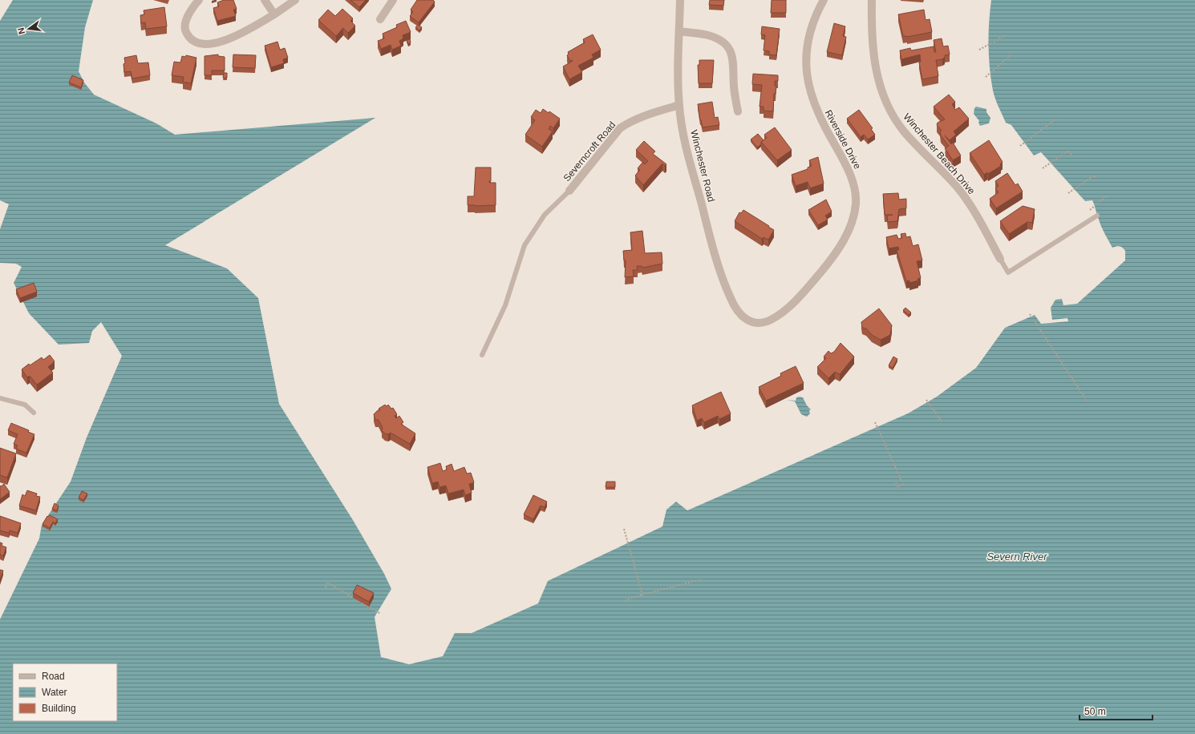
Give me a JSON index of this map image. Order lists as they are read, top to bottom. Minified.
{"streets":{"street":["Riverside Drive","Severncroft Road","Winchester Beach Drive","Winchester Road"]},"crossings":[["Riverside Drive","Winchester Road"],["Severncroft Road","Winchester Road"]],"water":["Severn River"],"legend":["Road","Water","Building"],"scale_bar":"50 m","north":"left"}
